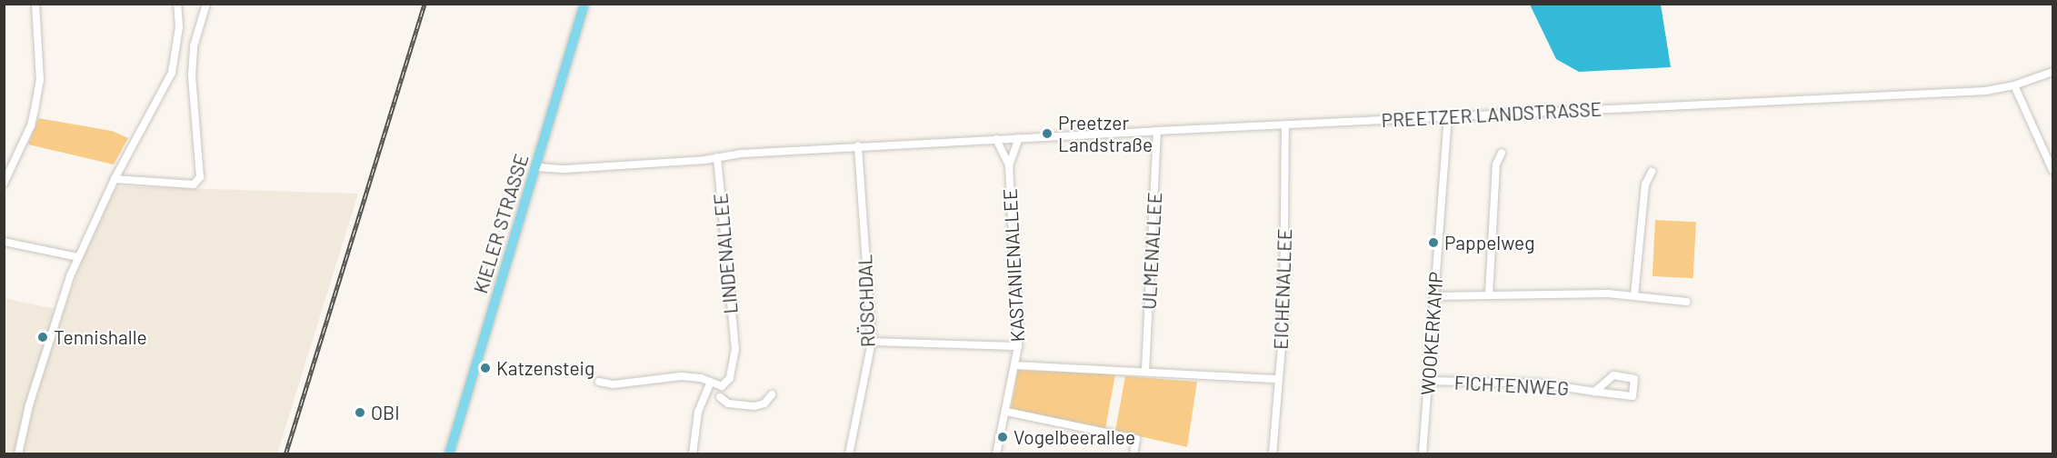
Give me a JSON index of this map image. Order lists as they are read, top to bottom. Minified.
{"streets":{"main road":["KIELER STRASSE"],"street":["PREETZER LANDSTRASSE","ULMENALLEE","LINDENALLEE","KASTANIENALLEE","EICHENALLEE","RÜSCHDAL","WOOKERKAMP","FICHTENWEG"]},"crossings":[["PREETZER LANDSTRASSE","KIELER STRASSE"],["PREETZER LANDSTRASSE","ULMENALLEE"],["PREETZER LANDSTRASSE","LINDENALLEE"],["PREETZER LANDSTRASSE","KASTANIENALLEE"],["PREETZER LANDSTRASSE","EICHENALLEE"],["PREETZER LANDSTRASSE","RÜSCHDAL"],["PREETZER LANDSTRASSE","WOOKERKAMP"],["WOOKERKAMP","FICHTENWEG"]],"places":["Preetzer Landstraße","Pappelweg","Tennishalle","Katzensteig","OBI","Vogelbeerallee"]}
